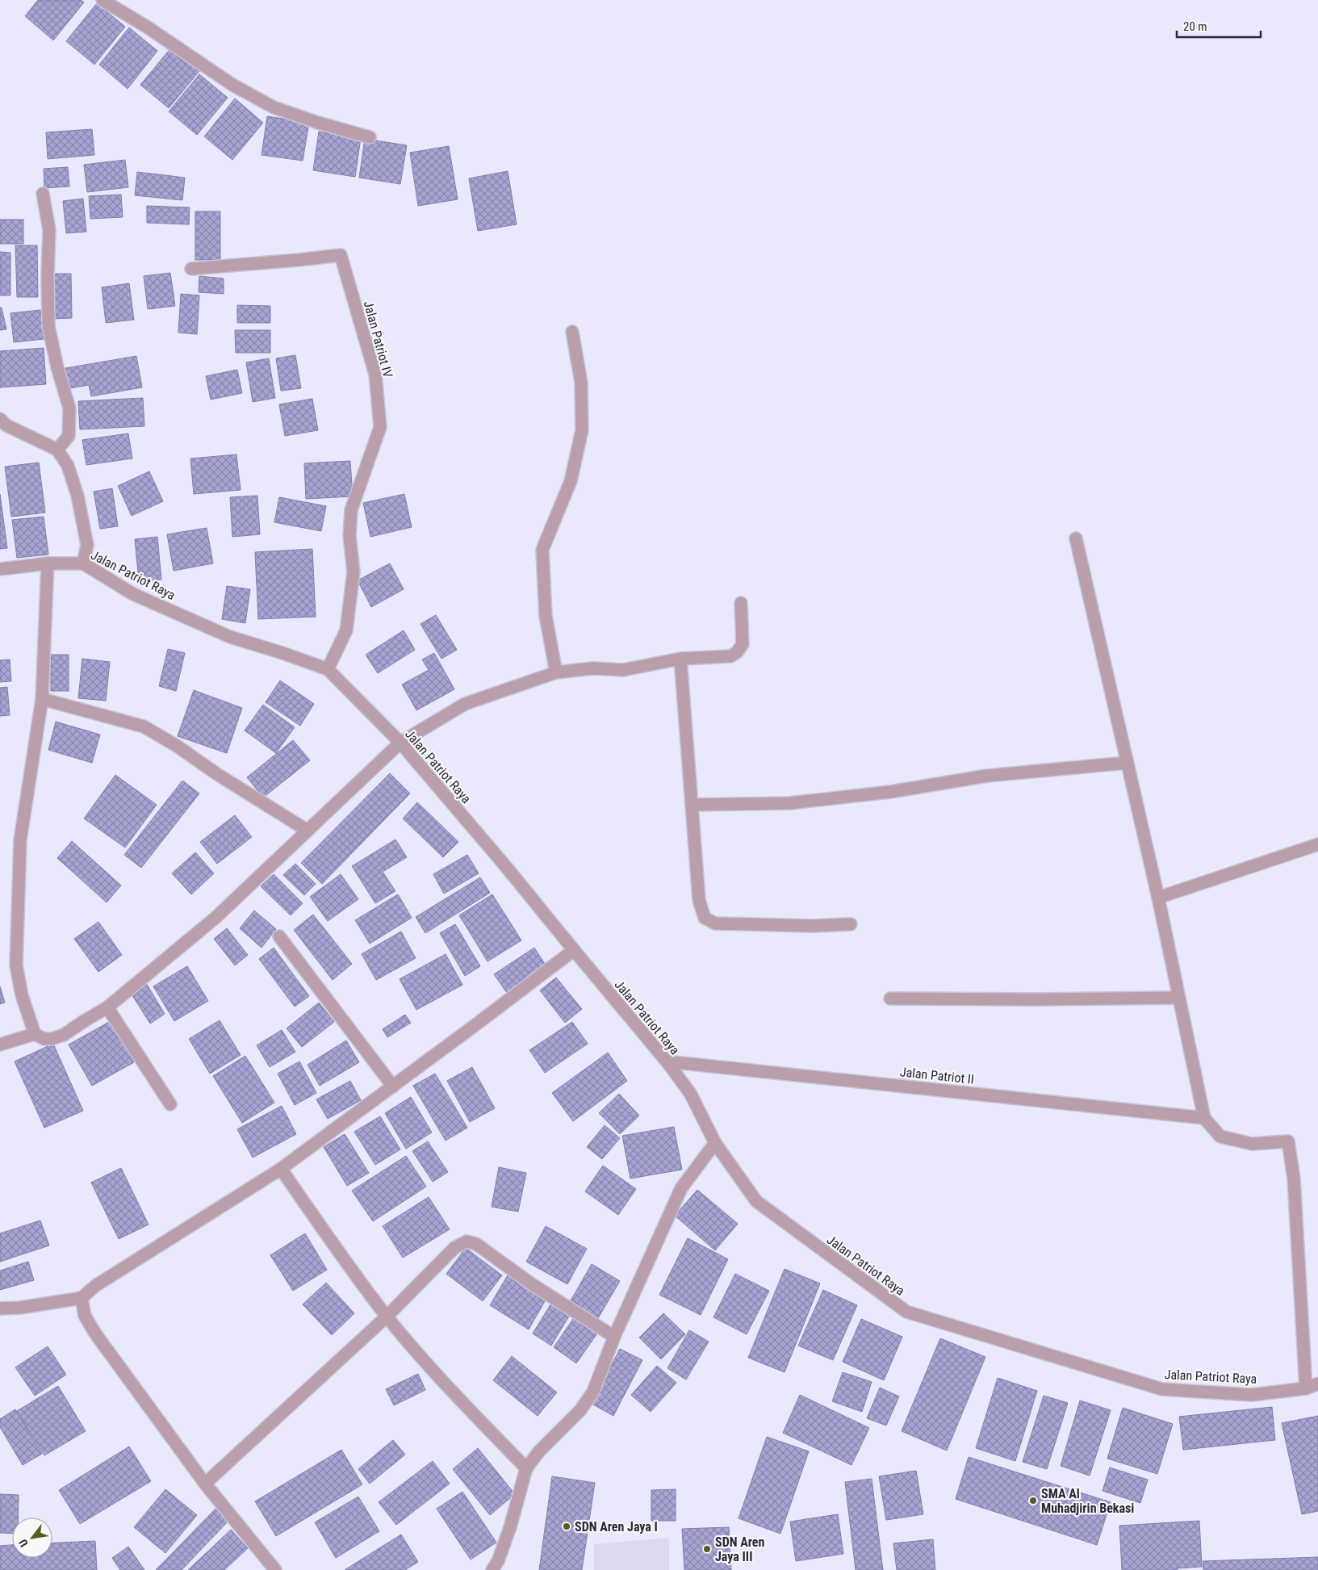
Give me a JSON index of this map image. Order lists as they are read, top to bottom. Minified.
{"streets":{"street":["Jalan Patriot IV","Jalan Patriot Raya","Jalan Patriot II"]},"crossings":[["Jalan Patriot IV","Jalan Patriot Raya"],["Jalan Patriot Raya","Jalan Patriot II"]],"places":["SMA Al Muhadjirin Bekasi","SDN Aren Jaya I","SDN Aren Jaya III"],"scale_bar":"20 m","north":"bottom left"}
